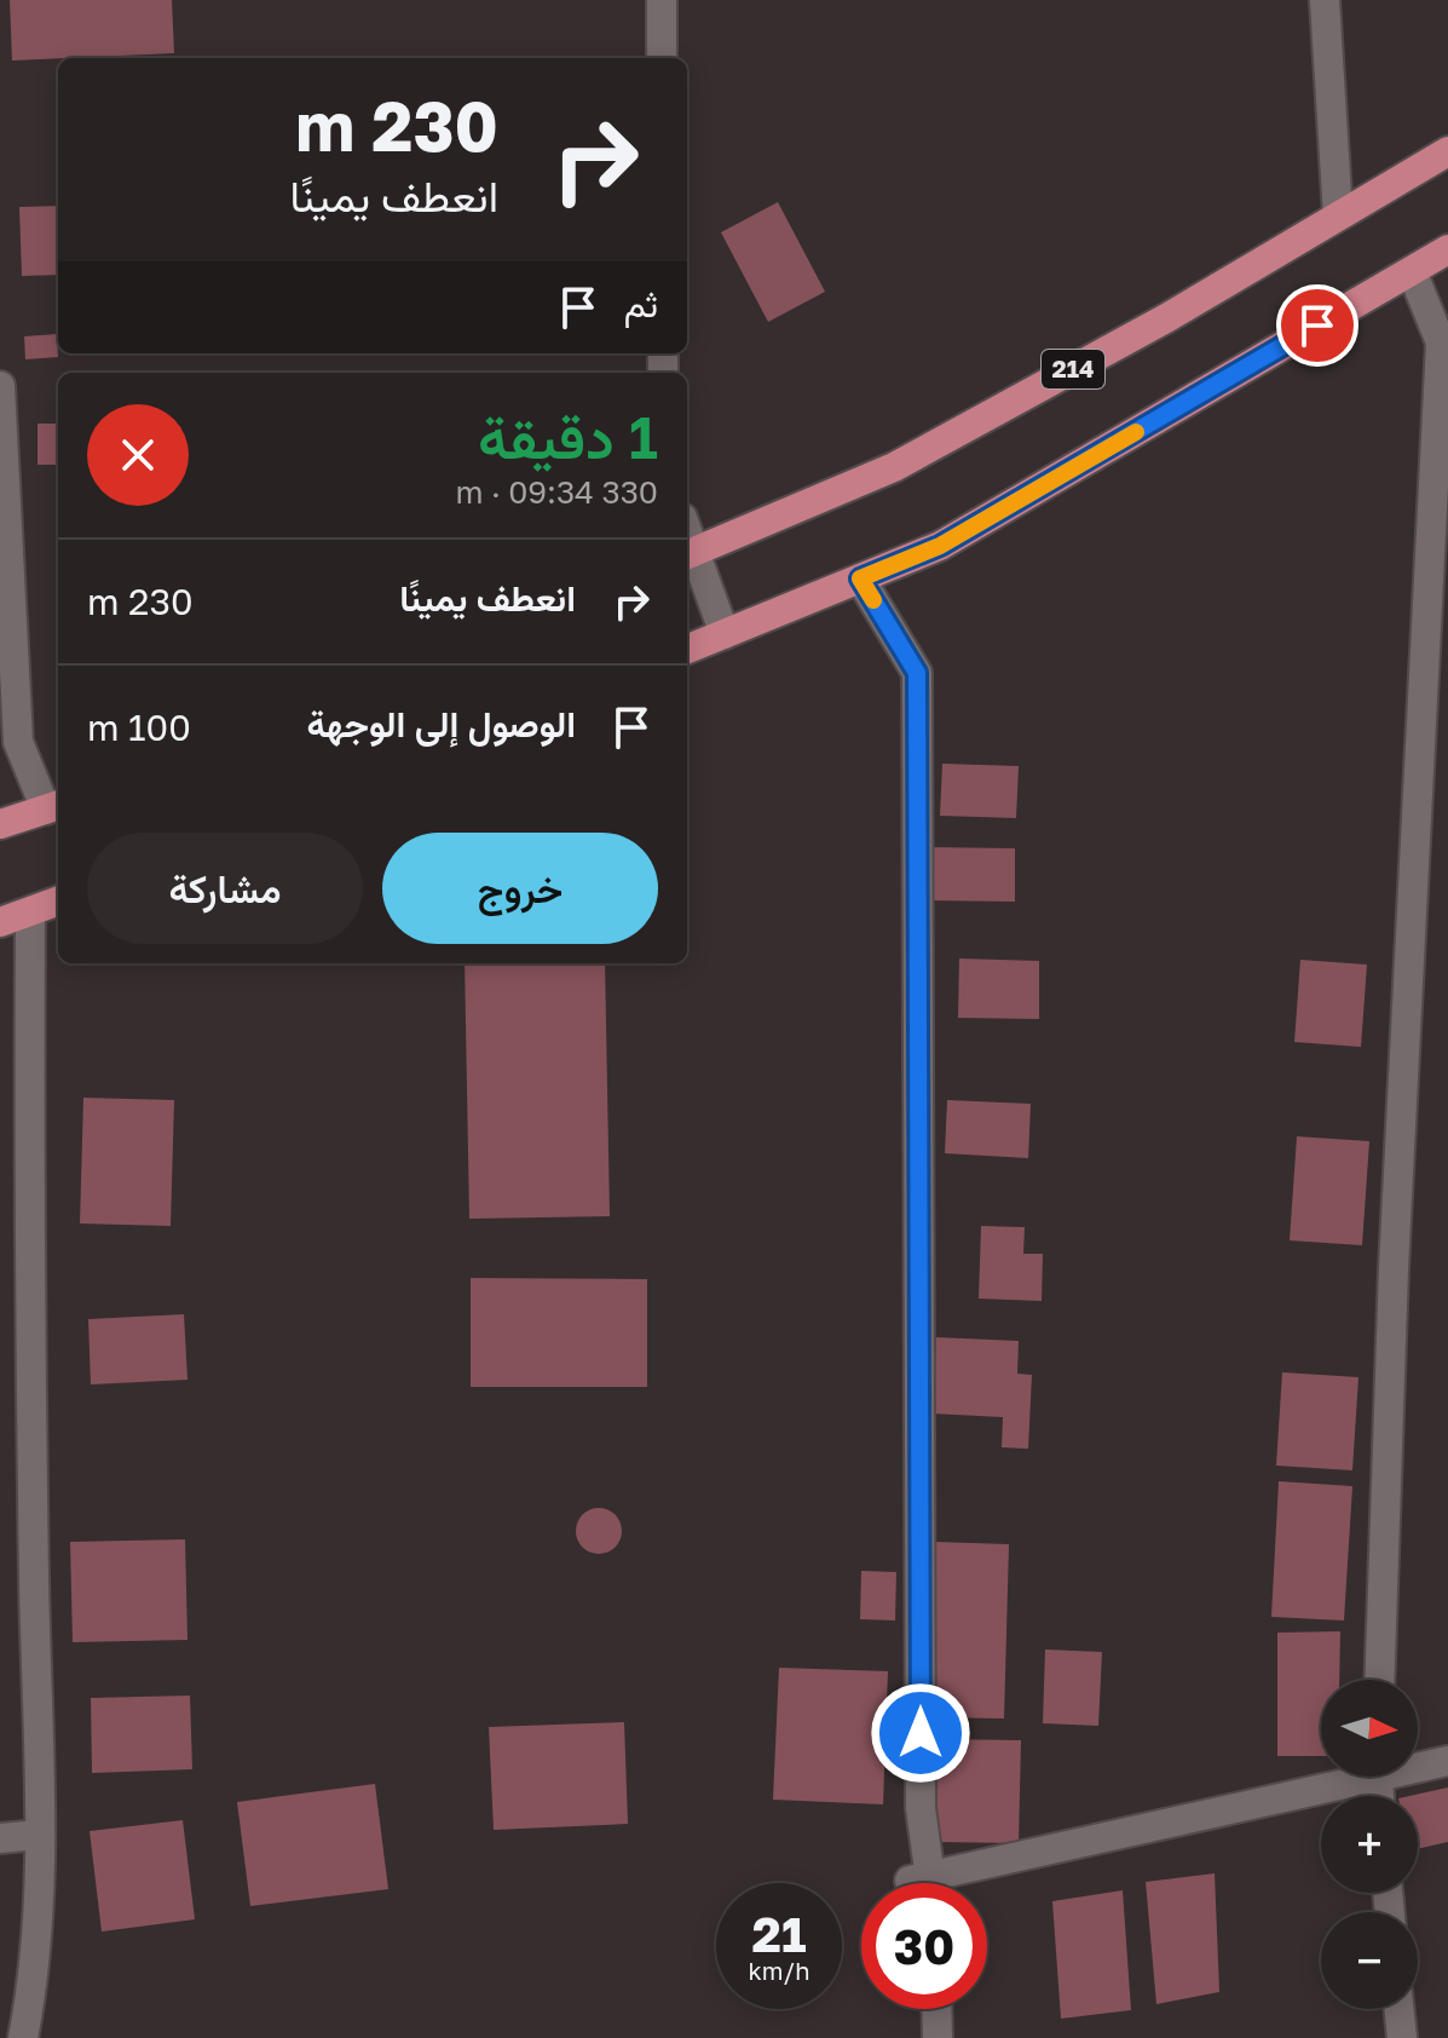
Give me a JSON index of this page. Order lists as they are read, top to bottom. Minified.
{"streets":{"highway":["214"]},"north":"right","page":{"turn":["230 m","انعطف يمينًا"],"then":"ثم","heading":["1 دقيقة","330 m · 09:34"],"list":[{"name":"انعطف يمينًا","value":"230 m"},{"name":"الوصول إلى الوجهة","value":"100 m"}],"buttons":["خروج","مشاركة"],"map_buttons":["+","−"],"speed":"21 km/h","limit":"30"}}
